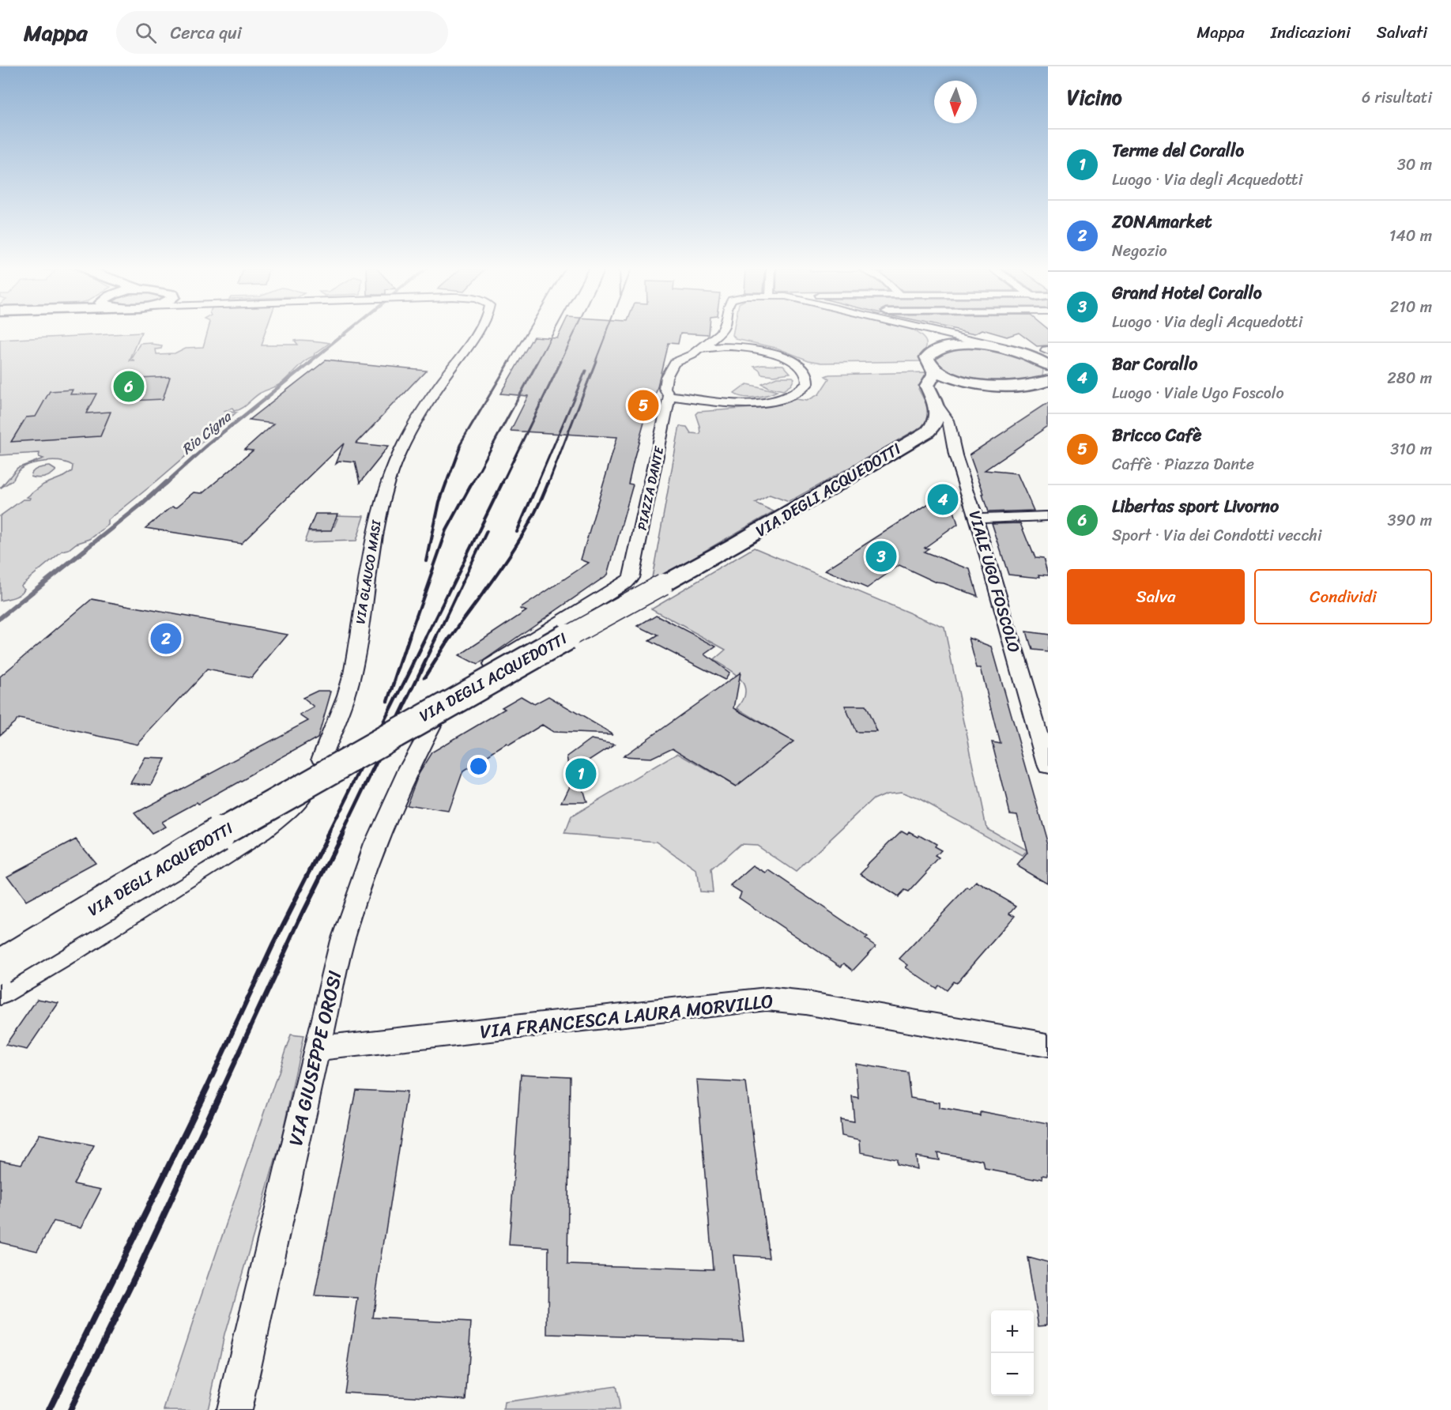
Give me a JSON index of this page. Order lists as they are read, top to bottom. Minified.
{"streets":{"main road":["VIA DEGLI ACQUEDOTTI"],"street":["PIAZZA DANTE","VIA GLAUCO MASI","VIALE UGO FOSCOLO","VIA FRANCESCA LAURA MORVILLO","VIA GIUSEPPE OROSI"]},"crossings":[["VIA DEGLI ACQUEDOTTI","VIALE UGO FOSCOLO"],["VIA FRANCESCA LAURA MORVILLO","VIA GIUSEPPE OROSI"]],"water":["Rio Cigna"],"north":"bottom","page":{"header":"Mappa","search":"Cerca qui","nav":["Mappa","Indicazioni","Salvati"],"heading":["Vicino","6 risultati"],"list":[{"mark":"1","name":"Terme del Corallo","note":"Luogo · Via degli Acquedotti","value":"30 m"},{"mark":"2","name":"ZONAmarket","note":"Negozio","value":"140 m"},{"mark":"3","name":"Grand Hotel Corallo","note":"Luogo · Via degli Acquedotti","value":"210 m"},{"mark":"4","name":"Bar Corallo","note":"Luogo · Viale Ugo Foscolo","value":"280 m"},{"mark":"5","name":"Bricco Cafè","note":"Caffè · Piazza Dante","value":"310 m"},{"mark":"6","name":"Libertas sport Livorno","note":"Sport · Via dei Condotti vecchi","value":"390 m"}],"pins":["6","5","4","3","2","1"],"buttons":["Salva","Condividi"],"map_buttons":["+","−"]}}
